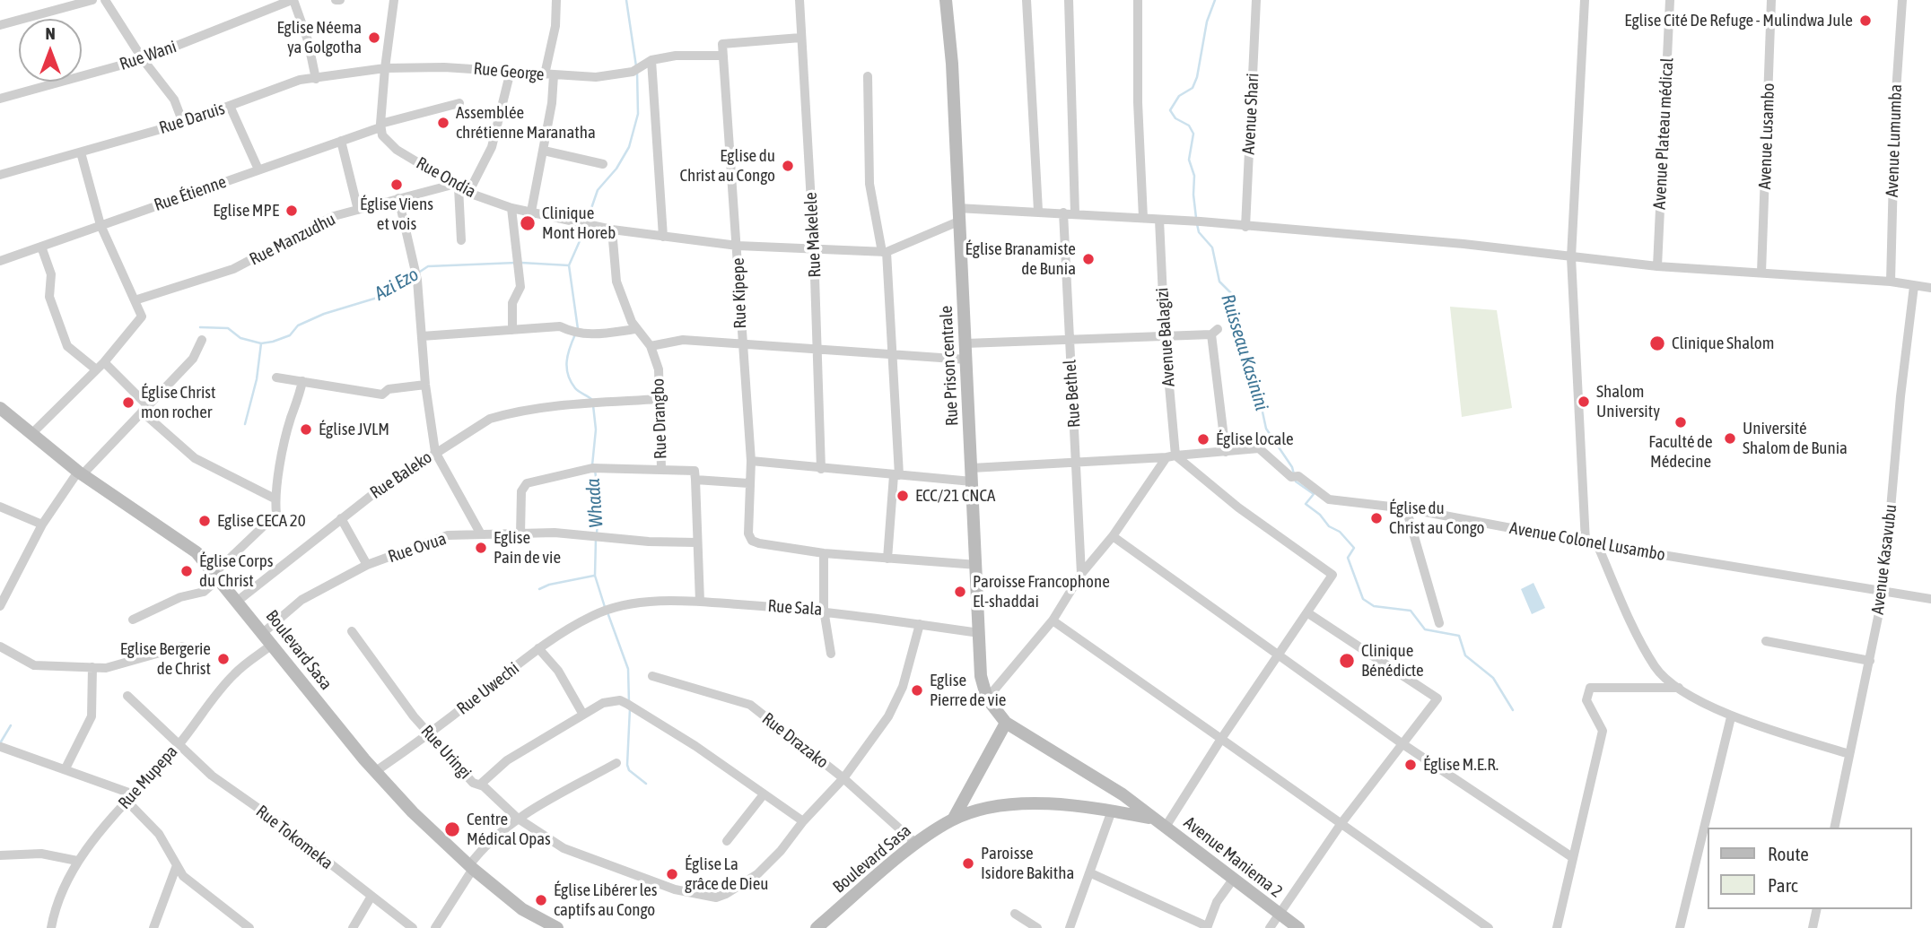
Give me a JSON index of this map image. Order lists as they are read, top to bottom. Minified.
{"streets":{"street":["Rue Wani","Rue George","Avenue Shari","Rue Daruis","Avenue Plateau médical","Avenue Lusambo","Avenue Lumumba","Rue Ondia","Rue Étienne","Rue Makelele","Rue Manzudhu","Rue Kipepe","Avenue Balagizi","Rue Prison centrale","Rue Bethel","Rue Drangbo","Rue Baleko","Avenue Colonel Lusambo","Rue Ovua","Avenue Kasavubu","Rue Sala","Boulevard Sasa","Rue Uwechi","Rue Drazako","Rue Uringi","Rue Mupepa","Rue Tokomeka","Avenue Maniema 2"]},"crossings":[["Rue George","Rue Daruis"],["Rue Ondia","Rue Étienne"],["Rue Ondia","Rue Makelele"],["Rue Ondia","Rue Manzudhu"],["Rue Ondia","Rue Kipepe"],["Rue Ondia","Rue Drangbo"],["Rue Makelele","Rue Kipepe"],["Avenue Balagizi","Avenue Colonel Lusambo"],["Rue Prison centrale","Avenue Colonel Lusambo"],["Rue Prison centrale","Rue Sala"],["Rue Prison centrale","Boulevard Sasa"],["Rue Prison centrale","Avenue Maniema 2"],["Rue Bethel","Avenue Colonel Lusambo"],["Rue Drangbo","Rue Baleko"],["Rue Baleko","Boulevard Sasa"],["Avenue Colonel Lusambo","Avenue Kasavubu"],["Rue Ovua","Boulevard Sasa"],["Rue Sala","Rue Uwechi"],["Rue Sala","Rue Uringi"],["Boulevard Sasa","Rue Uwechi"],["Boulevard Sasa","Rue Drazako"],["Boulevard Sasa","Rue Mupepa"],["Boulevard Sasa","Avenue Maniema 2"],["Rue Uwechi","Rue Uringi"],["Rue Drazako","Rue Uringi"],["Rue Mupepa","Rue Tokomeka"]],"water":["Azi Ezo","Ruisseau Kasinini","Whada"],"places":["Eglise Cité De Refuge - Mulindwa Jule","Eglise Néema ya Golgotha","Assemblée chrétienne Maranatha","Eglise du Christ au Congo","Église Viens et vois","Eglise MPE","Clinique Mont Horeb","Église Branamiste de Bunia","Clinique Shalom","Shalom University","Église Christ mon rocher","Faculté de Médecine","Église JVLM","Université Shalom de Bunia","Église locale","ECC/21 CNCA","Église du Christ au Congo","Eglise CECA 20","Eglise Pain de vie","Église Corps du Christ","Paroisse Francophone El-shaddai","Eglise Bergerie de Christ","Clinique Bénédicte","Eglise Pierre de vie","Église M.E.R.","Centre Médical Opas","Paroisse Isidore Bakitha","Église La grâce de Dieu","Église Libérer les captifs au Congo"],"legend":["Route","Parc"],"north":"top"}
